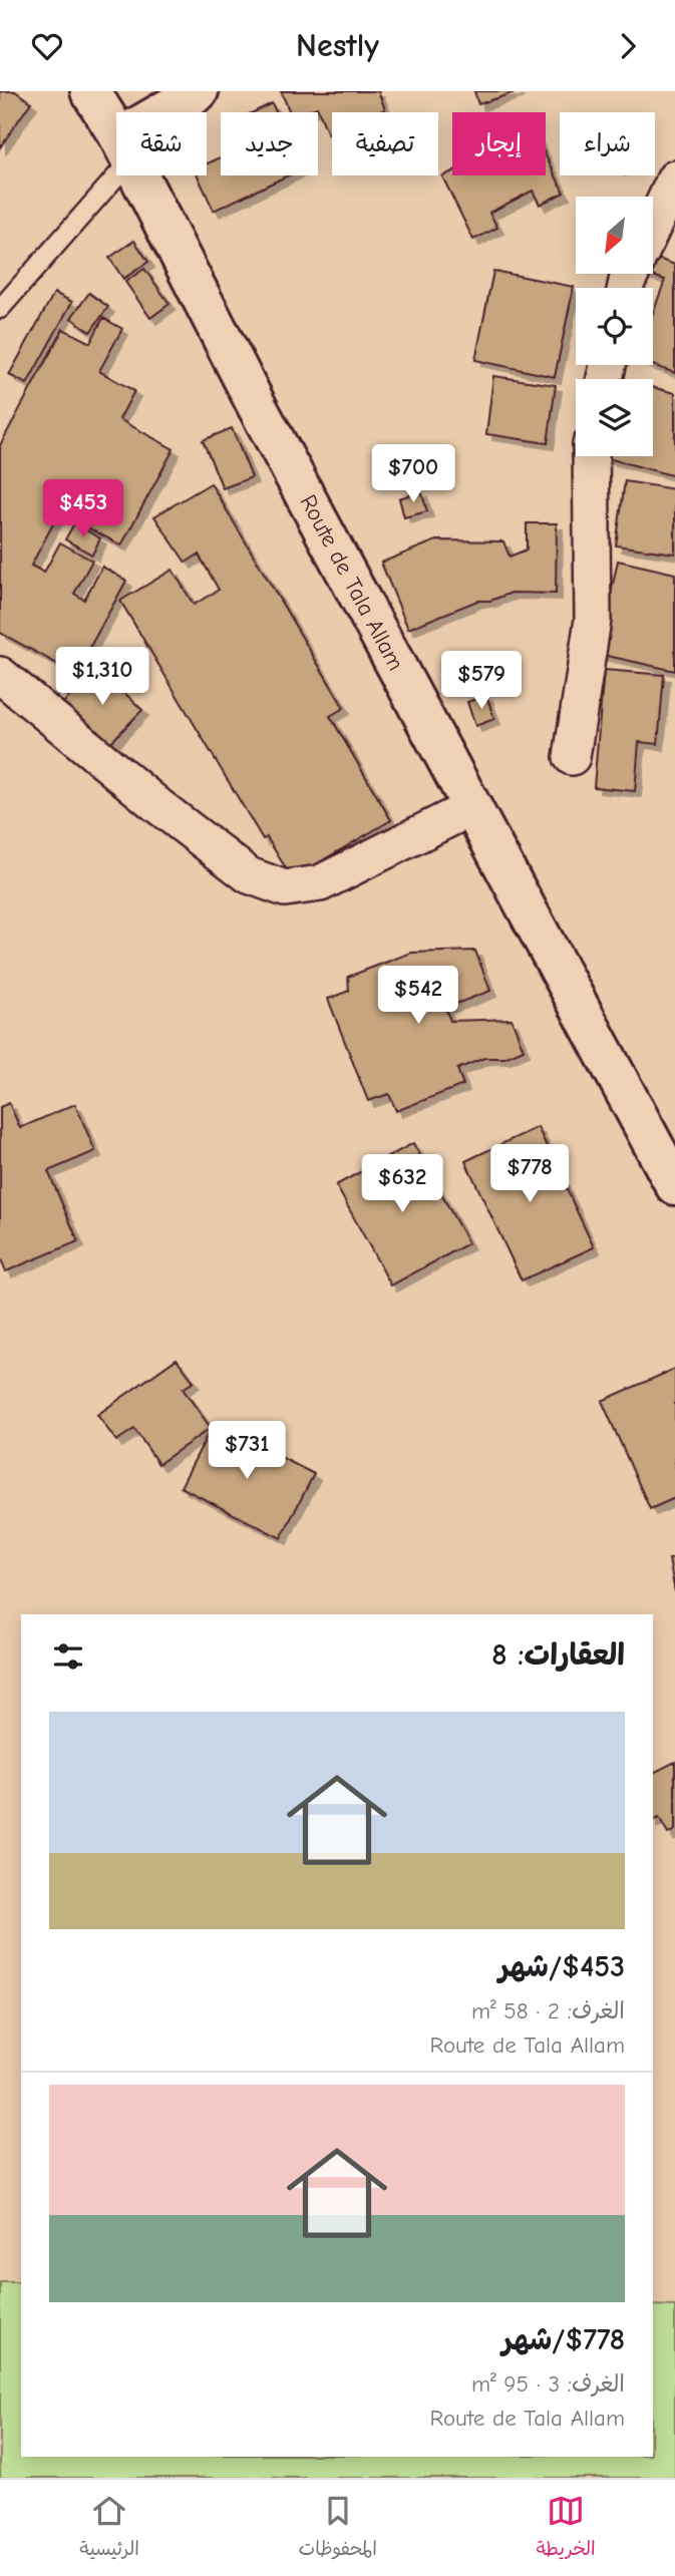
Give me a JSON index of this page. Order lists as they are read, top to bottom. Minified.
{"streets":{"main road":["Route de Tala Allam"]},"north":"bottom left","page":{"header":"Nestly","chip":["شراء","إيجار","تصفية","جديد","شقة"],"price":["$700","$453","$1,310","$579","$542","$778","$632","$731"],"heading":"العقارات: 8","list":[{"name":"$453/شهر","note":"الغرف: 2 · 58 m² · Route de Tala Allam"},{"name":"$778/شهر","note":"الغرف: 3 · 95 m² · Route de Tala Allam"}],"tabs":["الخريطة","المحفوظات","الرئيسية"]}}
